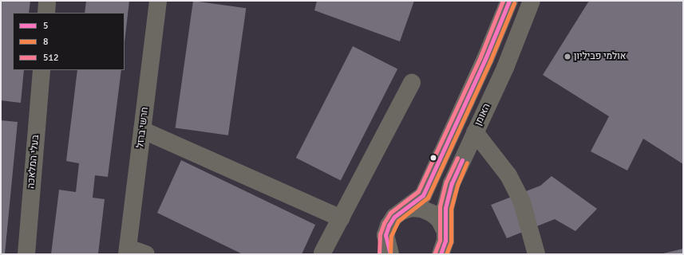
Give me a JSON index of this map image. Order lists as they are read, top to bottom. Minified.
{"streets":{"street":["האומן","חרשי ברזל","בעלי המלאכה"]},"places":["אולמי פביליון"],"lines":["transit line 5","transit line 512","transit line 8"],"legend":["5","8","512"]}
